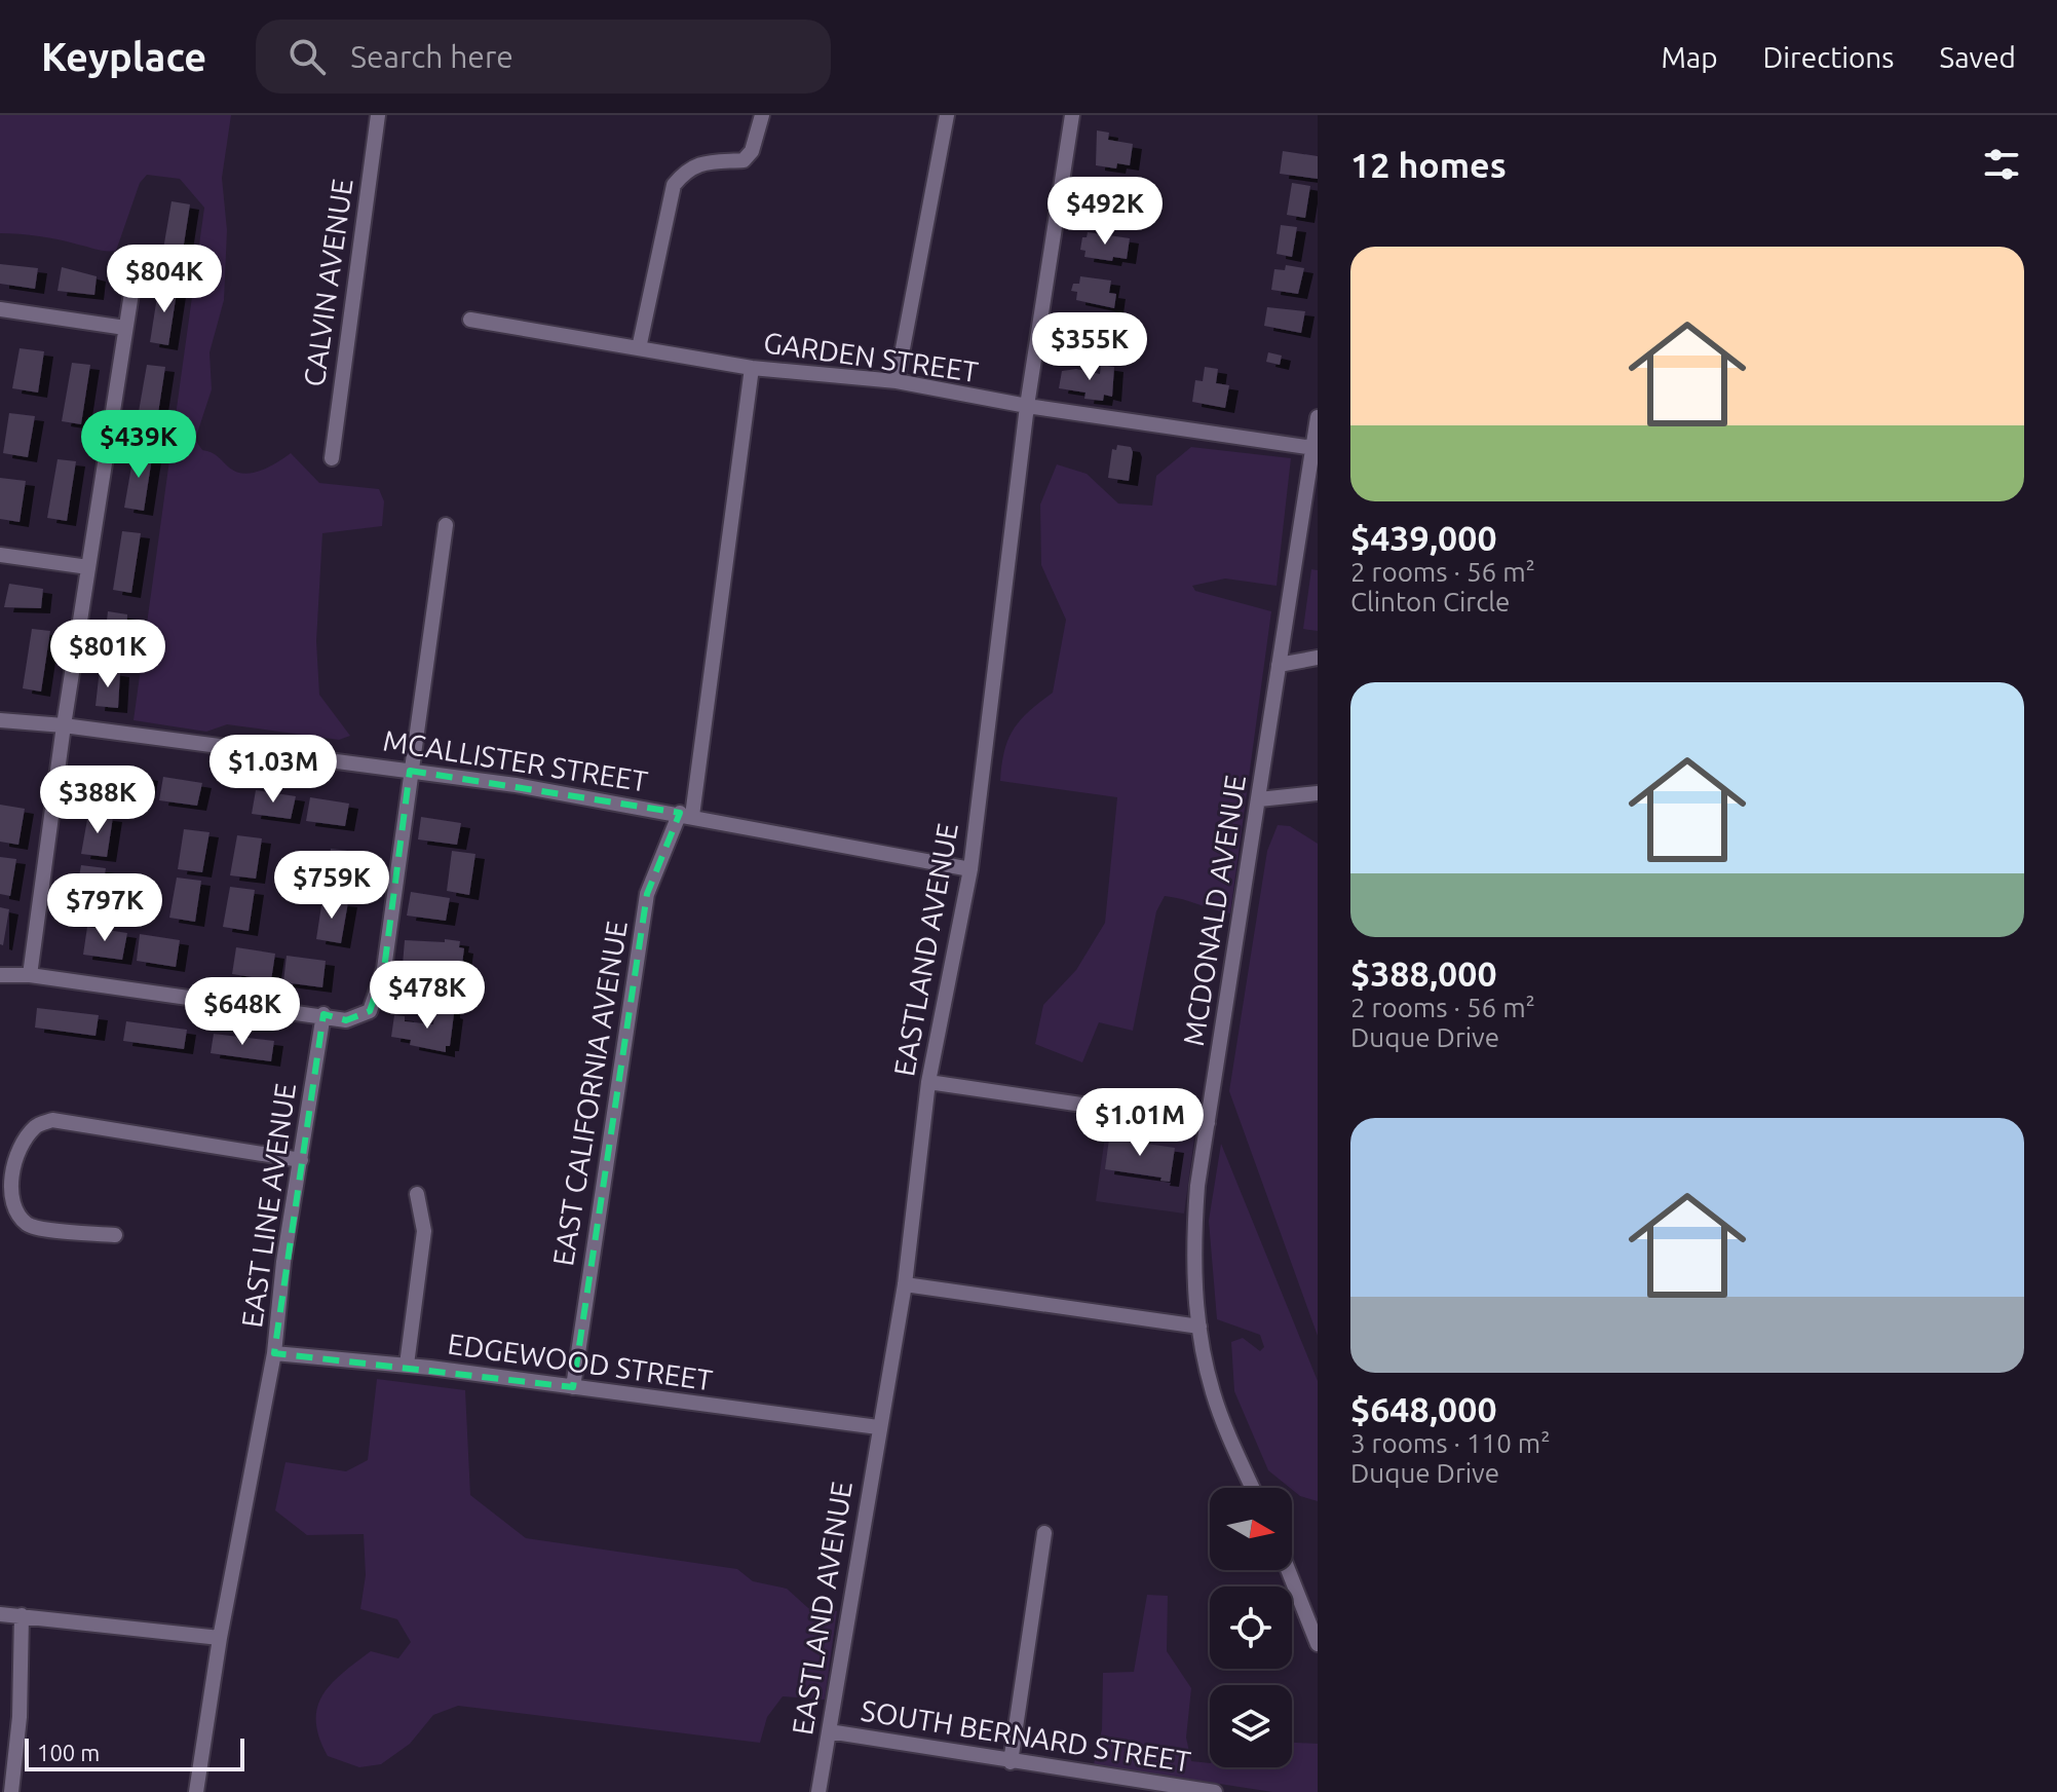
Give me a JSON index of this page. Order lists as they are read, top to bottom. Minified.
{"streets":{"street":["CALVIN AVENUE","GARDEN STREET","MCALLISTER STREET","MCDONALD AVENUE","EASTLAND AVENUE","EAST CALIFORNIA AVENUE","EAST LINE AVENUE","EDGEWOOD STREET","SOUTH BERNARD STREET"]},"crossings":[["GARDEN STREET","MCDONALD AVENUE"],["GARDEN STREET","EASTLAND AVENUE"],["GARDEN STREET","EAST CALIFORNIA AVENUE"],["MCALLISTER STREET","EASTLAND AVENUE"],["MCALLISTER STREET","EAST CALIFORNIA AVENUE"],["EASTLAND AVENUE","EDGEWOOD STREET"],["EASTLAND AVENUE","SOUTH BERNARD STREET"],["EAST CALIFORNIA AVENUE","EDGEWOOD STREET"],["EAST LINE AVENUE","EDGEWOOD STREET"]],"scale_bar":"100 m","north":"right","page":{"header":"Keyplace","search":"Search here","nav":["Map","Directions","Saved"],"heading":"12 homes","price":["$492K","$804K","$355K","$439K","$801K","$1.03M","$388K","$759K","$797K","$478K","$648K","$1.01M"],"list":[{"name":"$439,000","note":"2 rooms · 56 m² · Clinton Circle"},{"name":"$388,000","note":"2 rooms · 56 m² · Duque Drive"},{"name":"$648,000","note":"3 rooms · 110 m² · Duque Drive"}],"scale":"100 m"}}
